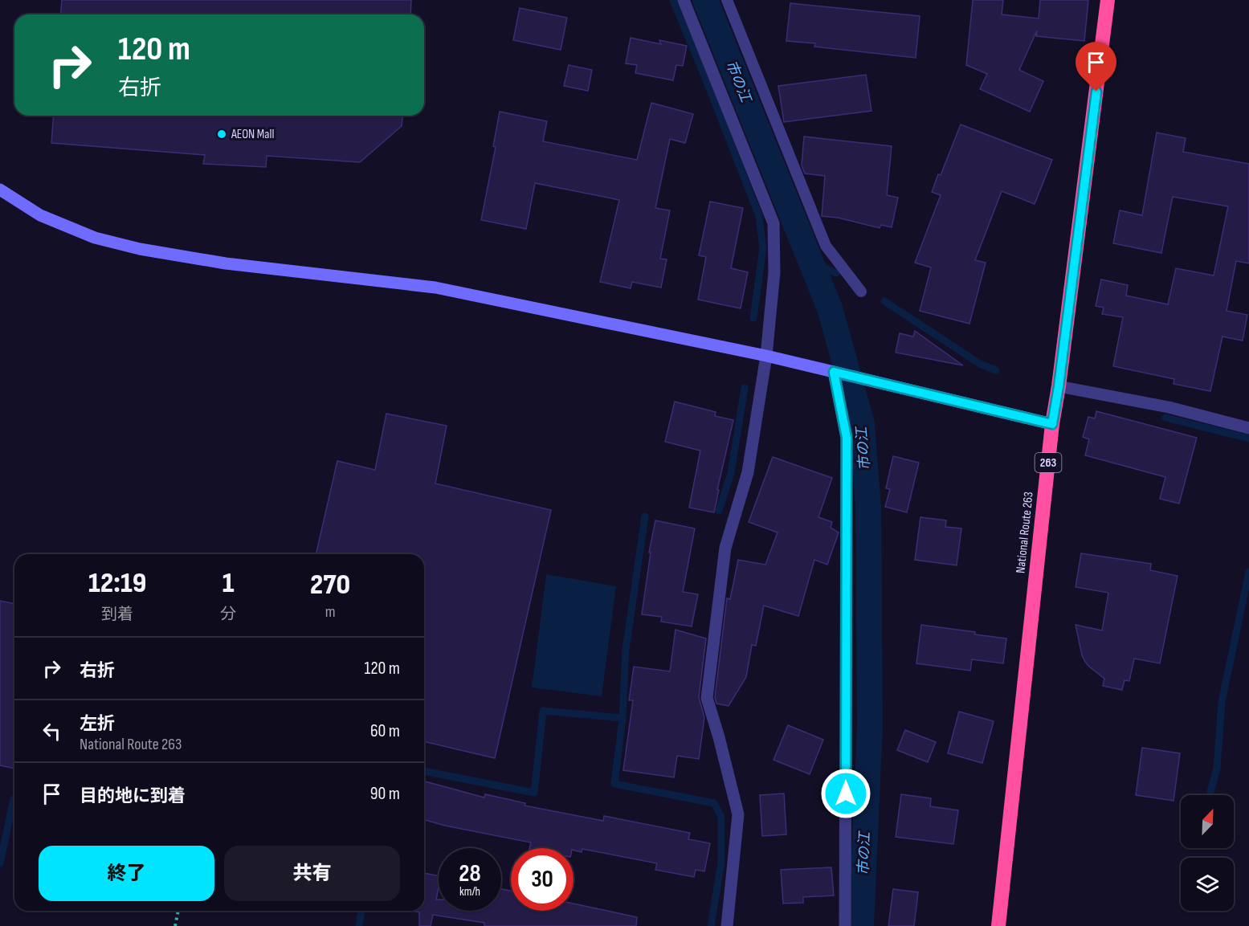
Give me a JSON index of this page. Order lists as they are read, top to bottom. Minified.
{"streets":{"highway":["263","National Route 263"]},"water":["市の江"],"places":["AEON Mall"],"north":"top right","page":{"turn":["120 m","右折"],"eta":["12:19","到着","1","分","270","m"],"list":[{"name":"右折","value":"120 m"},{"name":"左折","note":"National Route 263","value":"60 m"},{"name":"目的地に到着","value":"90 m"}],"buttons":["終了","共有"],"speed":"28 km/h","limit":"30"}}
